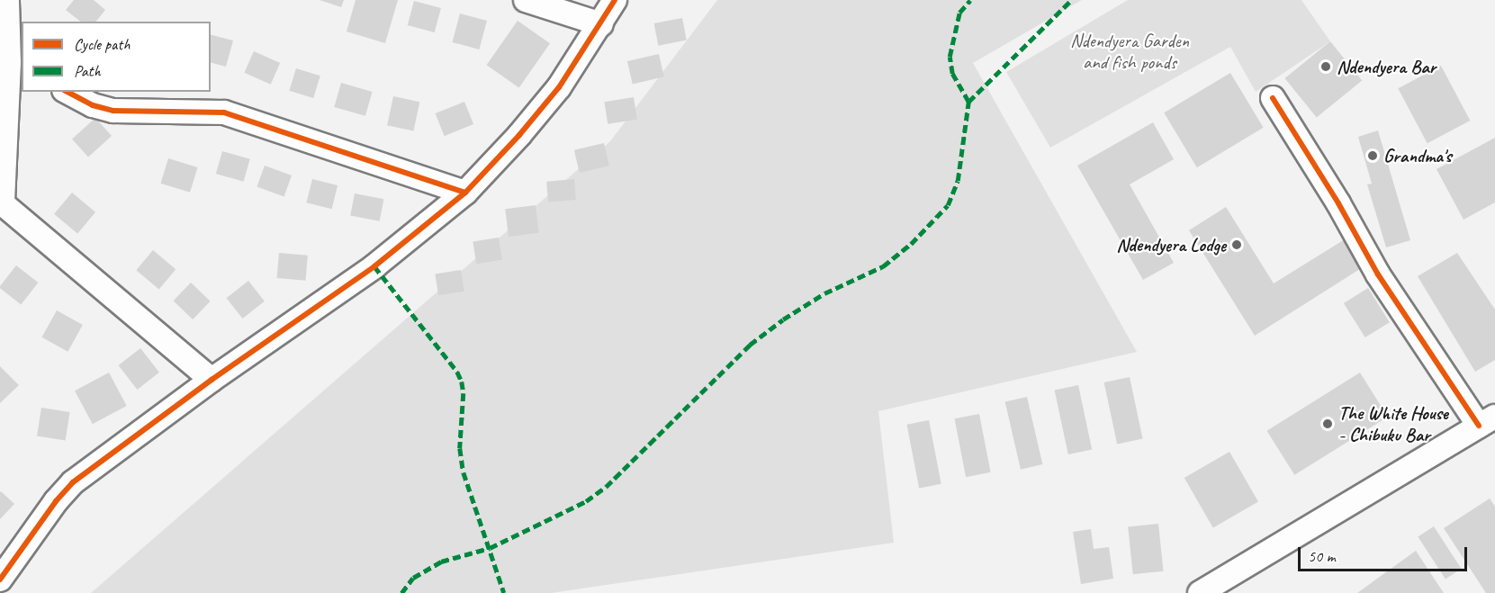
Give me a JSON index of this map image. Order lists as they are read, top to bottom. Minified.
{"parks":["Ndendyera Garden and fish ponds"],"places":["Ndendyera Bar","Grandma's","Ndendyera Lodge","The White House - Chibuku Bar"],"legend":["Cycle path","Path"],"scale_bar":"50 m"}
